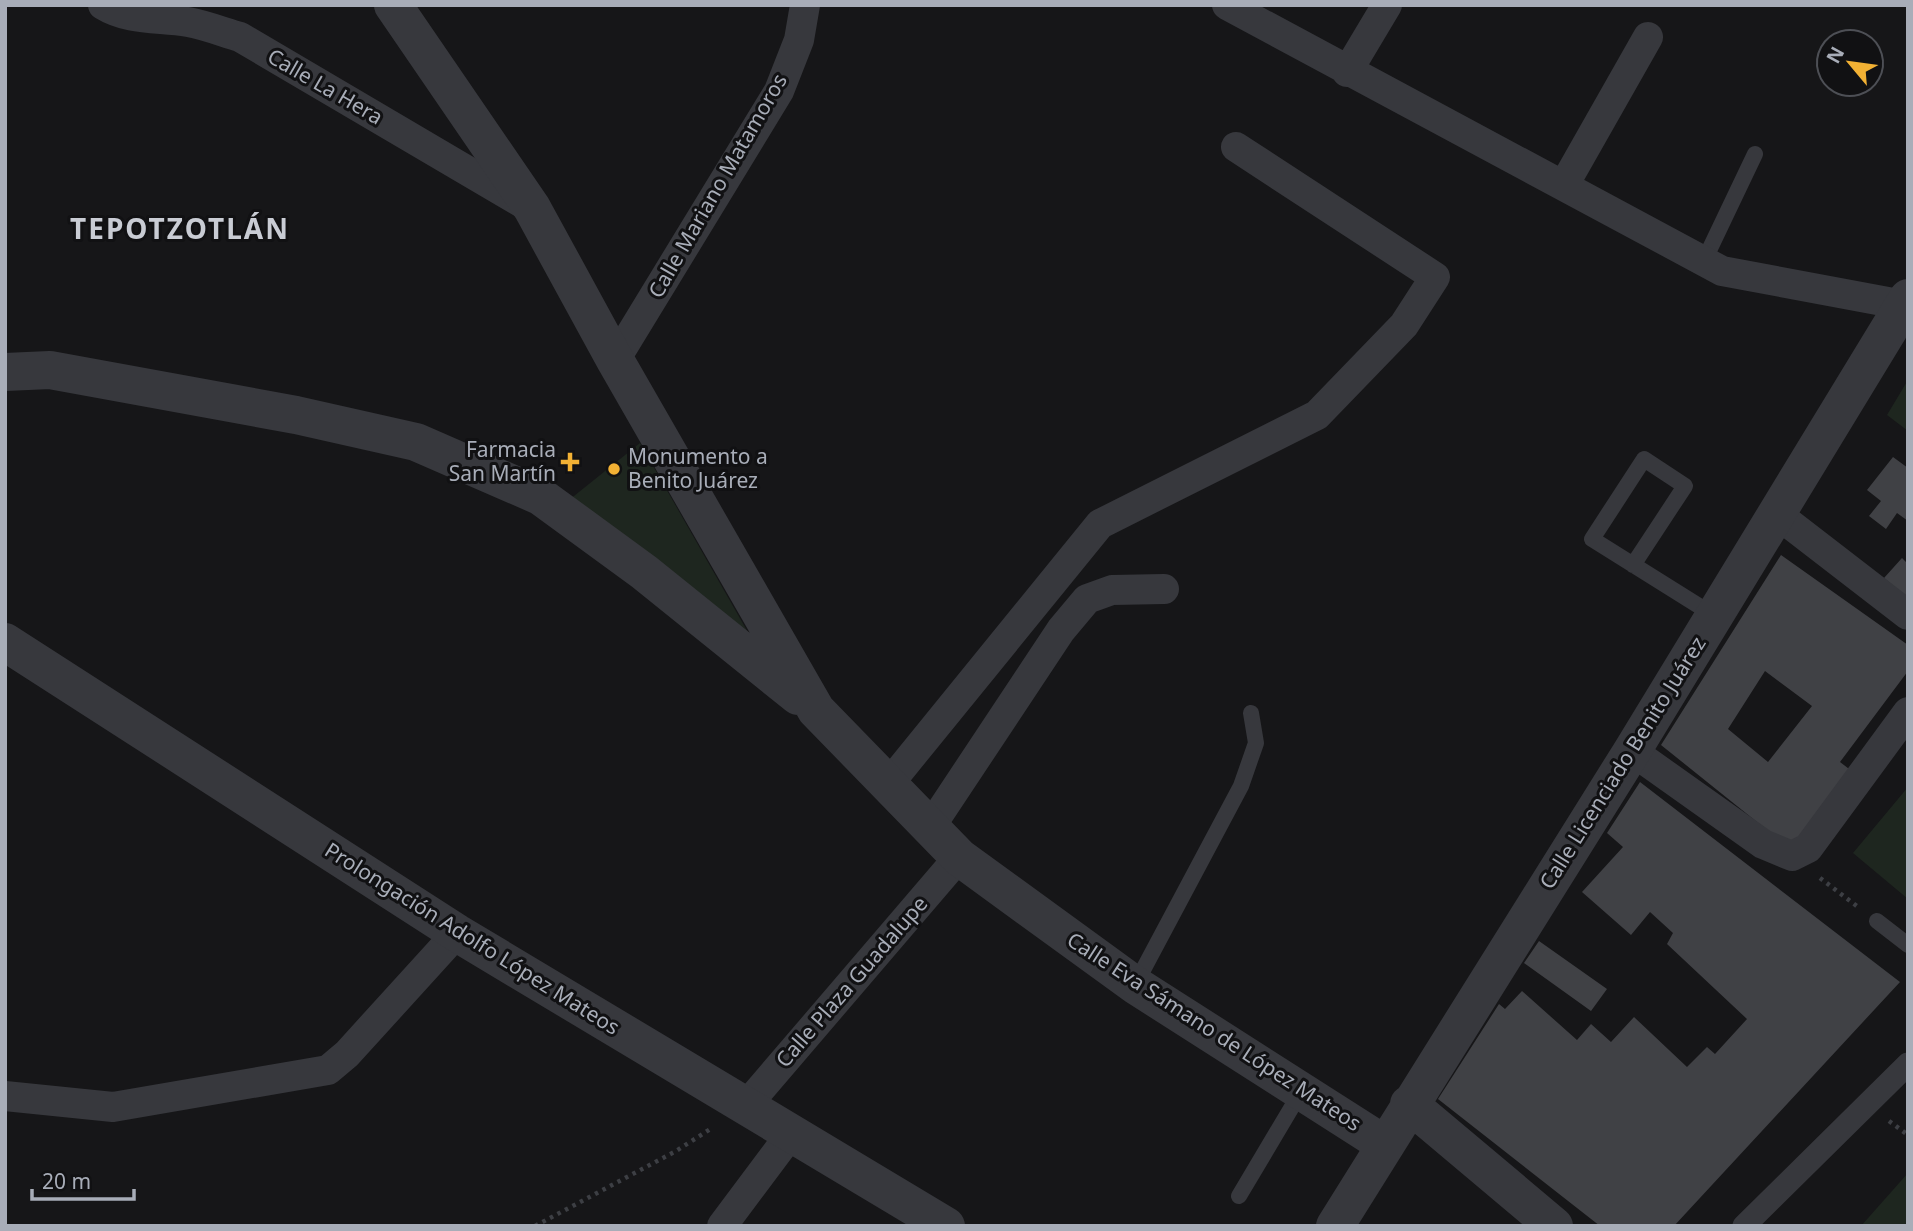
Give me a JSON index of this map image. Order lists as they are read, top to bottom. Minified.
{"streets":{"street":["Calle La Hera","Calle Mariano Matamoros","Calle Licenciado Benito Juárez","Prolongación Adolfo López Mateos","Calle Plaza Guadalupe","Calle Eva Sámano de López Mateos"]},"crossings":[["Calle La Hera","Calle Eva Sámano de López Mateos"],["Calle Mariano Matamoros","Calle Eva Sámano de López Mateos"],["Calle Licenciado Benito Juárez","Calle Eva Sámano de López Mateos"],["Prolongación Adolfo López Mateos","Calle Plaza Guadalupe"],["Calle Plaza Guadalupe","Calle Eva Sámano de López Mateos"]],"districts":["TEPOTZOTLÁN"],"places":{"health":["Farmacia San Martín"],"other":["Monumento a Benito Juárez"]},"scale_bar":"20 m","north":"top left"}
